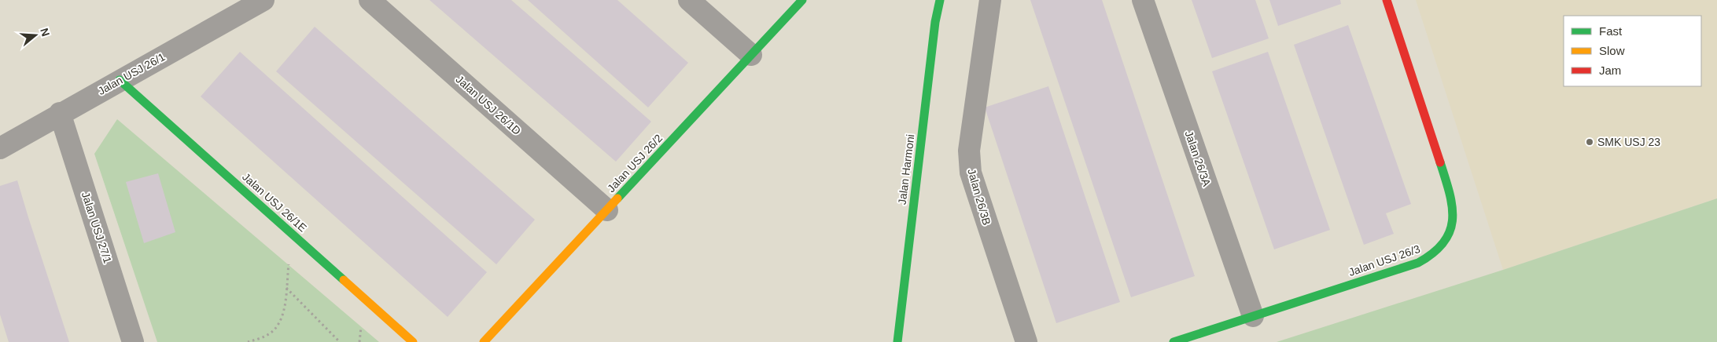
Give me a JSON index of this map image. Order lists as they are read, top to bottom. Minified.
{"streets":{"street":["Jalan USJ 26/1","Jalan USJ 26/1D","Jalan 26/3A","Jalan USJ 26/2","Jalan Harmoni","Jalan 26/3B","Jalan USJ 26/1E","Jalan USJ 27/1","Jalan USJ 26/3"]},"crossings":[["Jalan USJ 26/1","Jalan USJ 26/1E"],["Jalan USJ 26/1","Jalan USJ 27/1"],["Jalan USJ 26/1D","Jalan USJ 26/2"],["Jalan 26/3A","Jalan USJ 26/3"]],"places":["SMK USJ 23"],"legend":["Fast","Slow","Jam"],"north":"right"}
